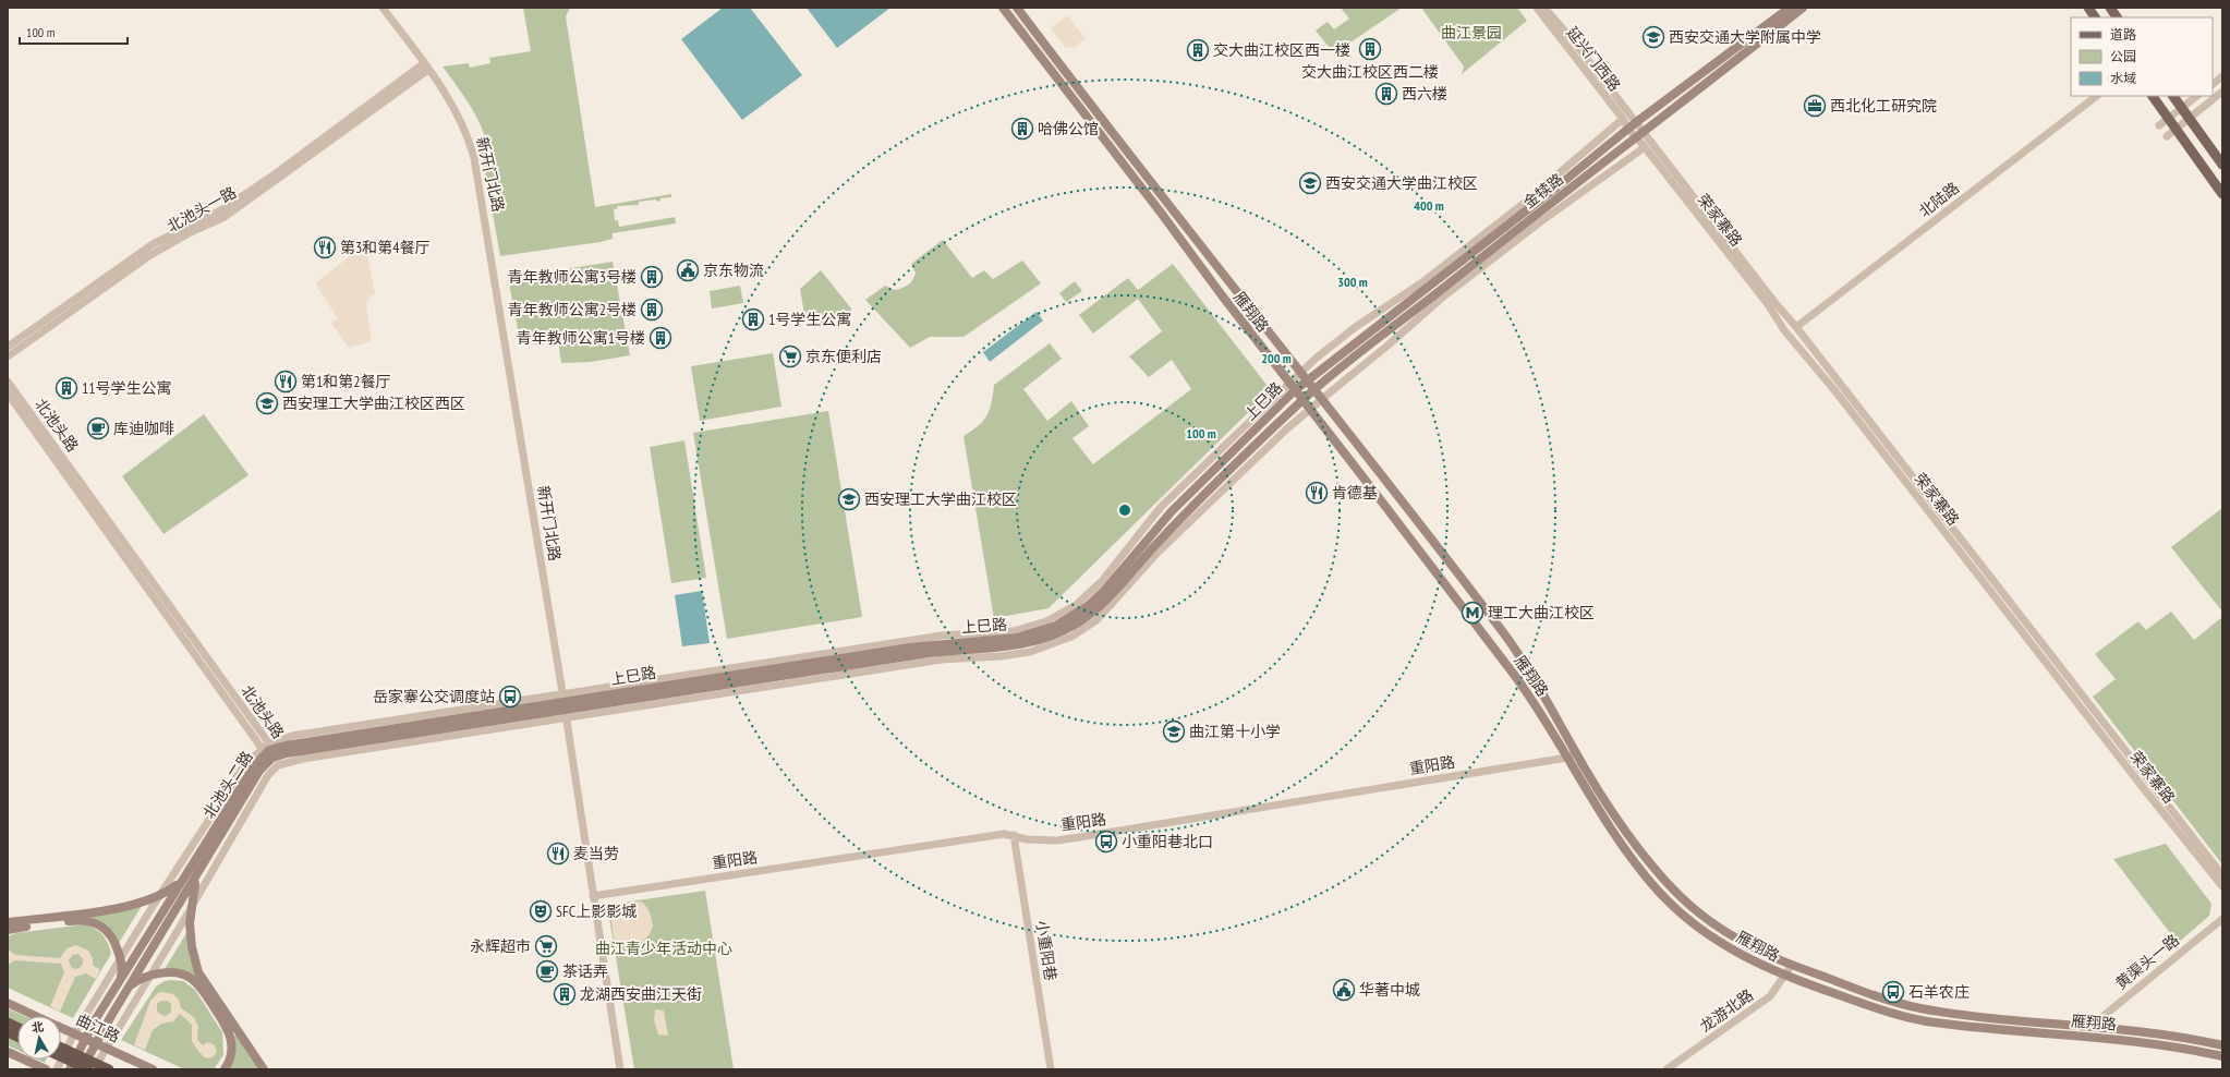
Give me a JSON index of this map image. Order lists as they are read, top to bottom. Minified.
{"streets":{"main road":["金犊路","雁翔路","上巳路","北池头二路","曲江路"],"street":["延兴门西路","新开门北路","北陆路","北池头一路","荣家寨路","北池头路","重阳路","小重阳巷","黄渠头一路","龙游北路"]},"crossings":[["延兴门西路","金犊路"],["延兴门西路","荣家寨路"],["新开门北路","北池头一路"],["新开门北路","上巳路"],["新开门北路","重阳路"],["新开门北路","北池头二路"],["金犊路","荣家寨路"],["金犊路","雁翔路"],["金犊路","上巳路"],["北陆路","荣家寨路"],["雁翔路","上巳路"],["雁翔路","重阳路"],["雁翔路","黄渠头一路"],["雁翔路","龙游北路"],["上巳路","北池头二路"],["北池头路","北池头二路"],["重阳路","小重阳巷"]],"parks":["曲江景园","曲江青少年活动中心"],"places":{"school or university":["西安交通大学附属中学","西安交通大学曲江校区","西安理工大学曲江校区西区","西安理工大学曲江校区","曲江第十小学"],"building":["交大曲江校区西二楼","交大曲江校区西一楼","西六楼","哈佛公馆","青年教师公寓3号楼","青年教师公寓2号楼","1号学生公寓","青年教师公寓1号楼","11号学生公寓","龙湖西安曲江天街"],"office":["西北化工研究院"],"restaurant":["第3和第4餐厅","第1和第2餐厅","肯德基","麦当劳"],"public building":["京东物流","华著中城"],"supermarket":["京东便利店","永辉超市"],"cafe":["库迪咖啡","茶话弄"],"metro station":["理工大曲江校区"],"bus stop":["岳家寨公交调度站","小重阳巷北口","石羊农庄"],"theatre":["SFC上影影城"]},"legend":["道路","公园","水域"],"scale_bar":"100 m","north":"top","rings":["400 m","300 m","200 m","100 m"]}
